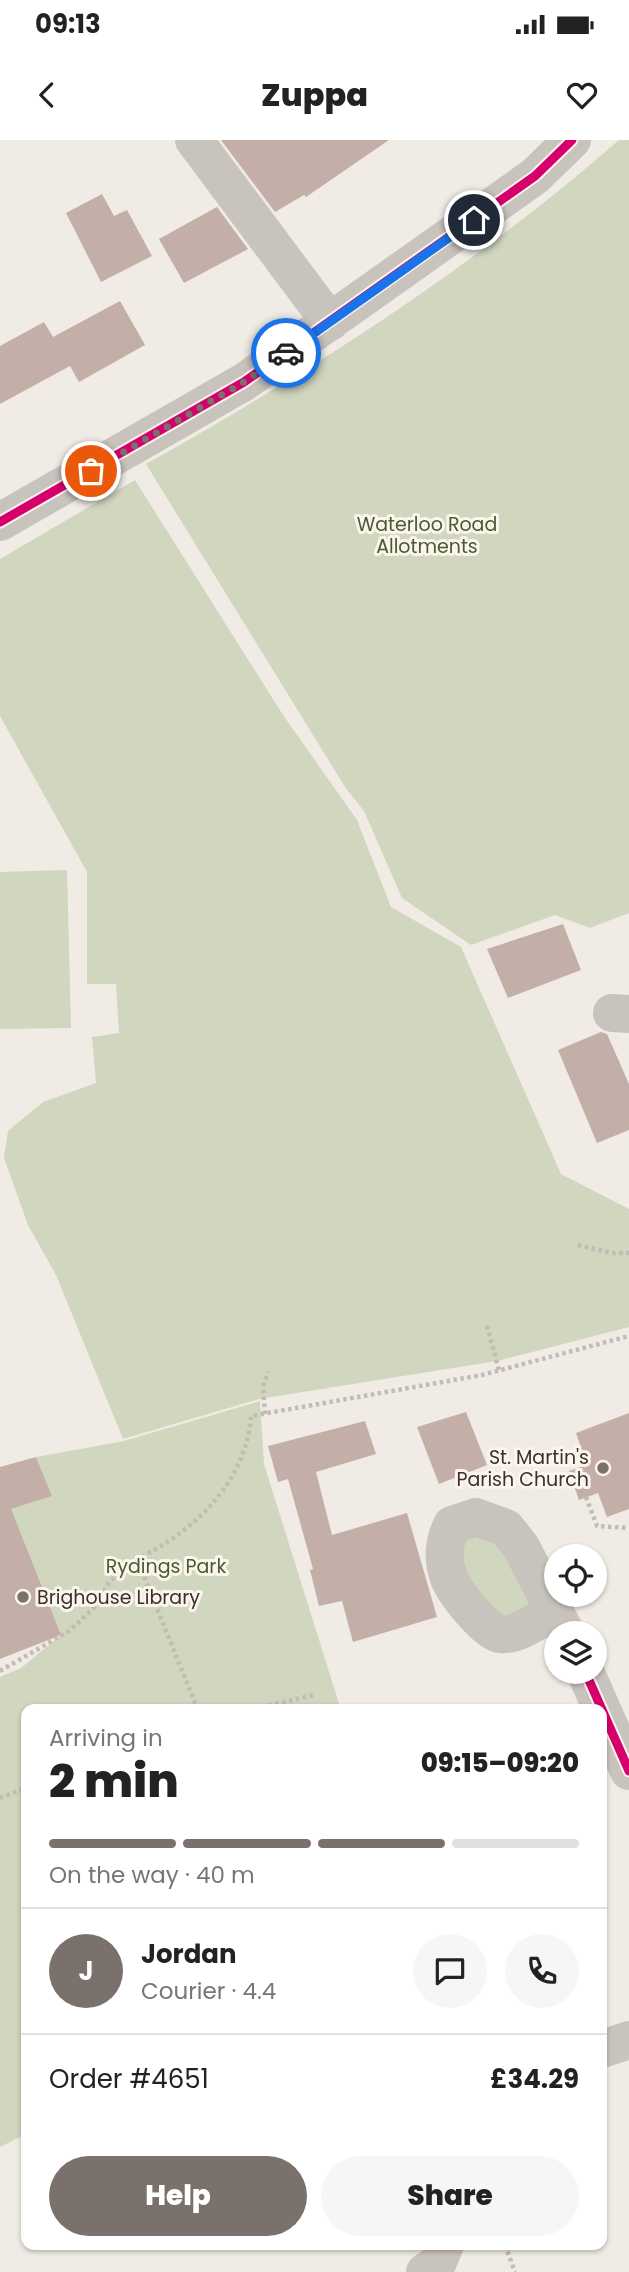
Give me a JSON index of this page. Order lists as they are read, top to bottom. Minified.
{"parks":["Waterloo Road Allotments","Rydings Park"],"places":["St. Martin's Parish Church","Brighouse Library"],"page":{"status":"09:13","header":"Zuppa","heading":["2 min","Arriving in","09:15–09:20"],"panel":["Jordan","Courier · 4.4","Order #4651","£34.29"],"bar":"On the way · 40 m","round":"J","buttons":["Help","Share"]}}
